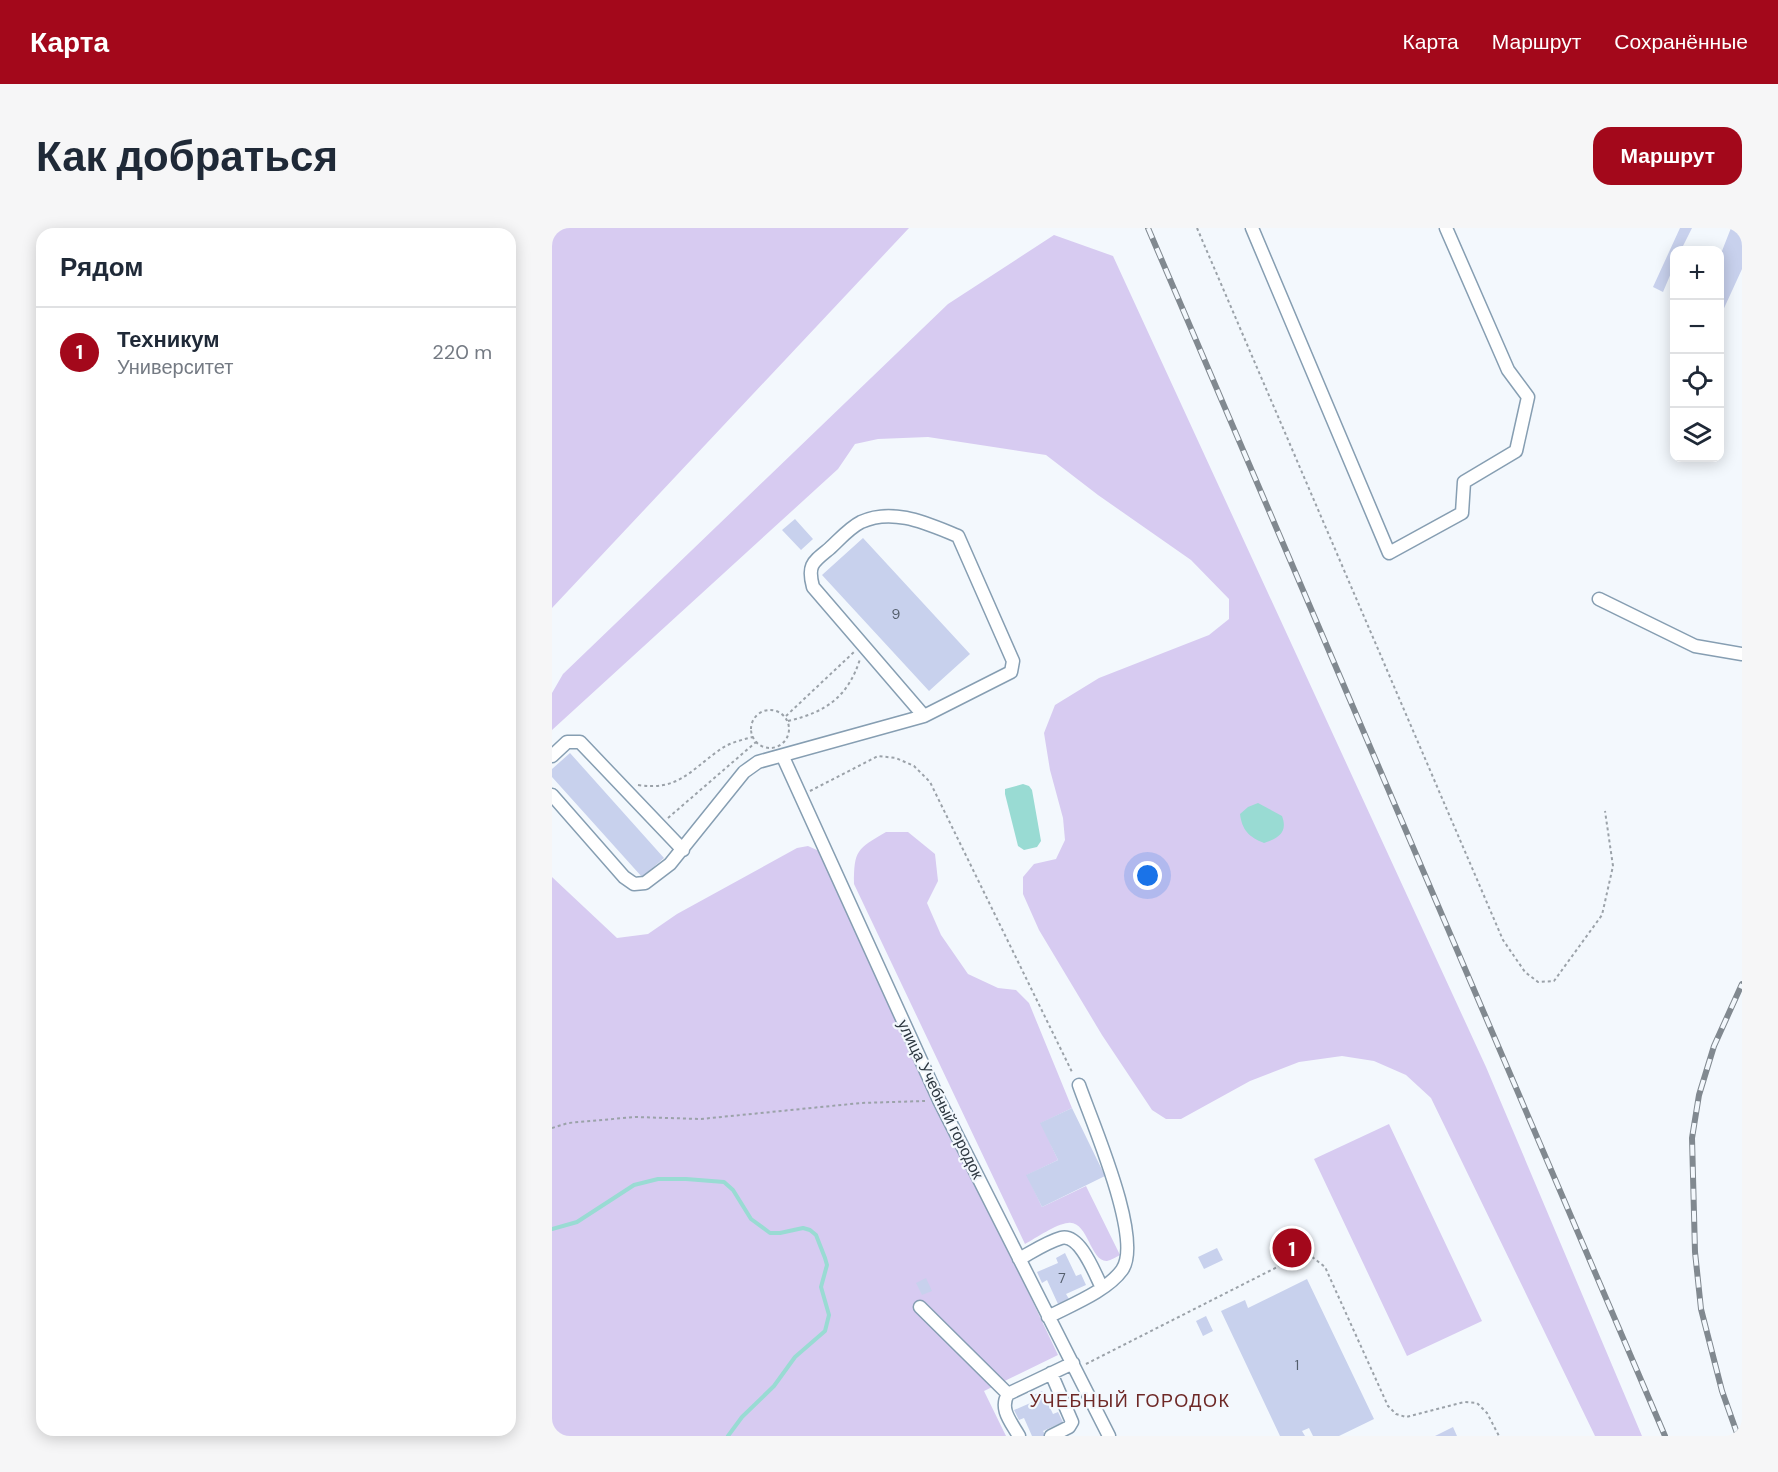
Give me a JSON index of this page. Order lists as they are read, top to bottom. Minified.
{"streets":{"street":["улица Учебный городок"]},"districts":["УЧЕБНЫЙ ГОРОДОК"],"house_numbers":["9","7","1"],"page":{"header":"Карта","nav":["Карта","Маршрут","Сохранённые"],"buttons":"Маршрут","title":"Как добраться","heading":"Рядом","map_buttons":["+","−"],"list":[{"mark":"1","name":"Техникум","note":"Университет","value":"220 m"}],"pins":"1"}}
